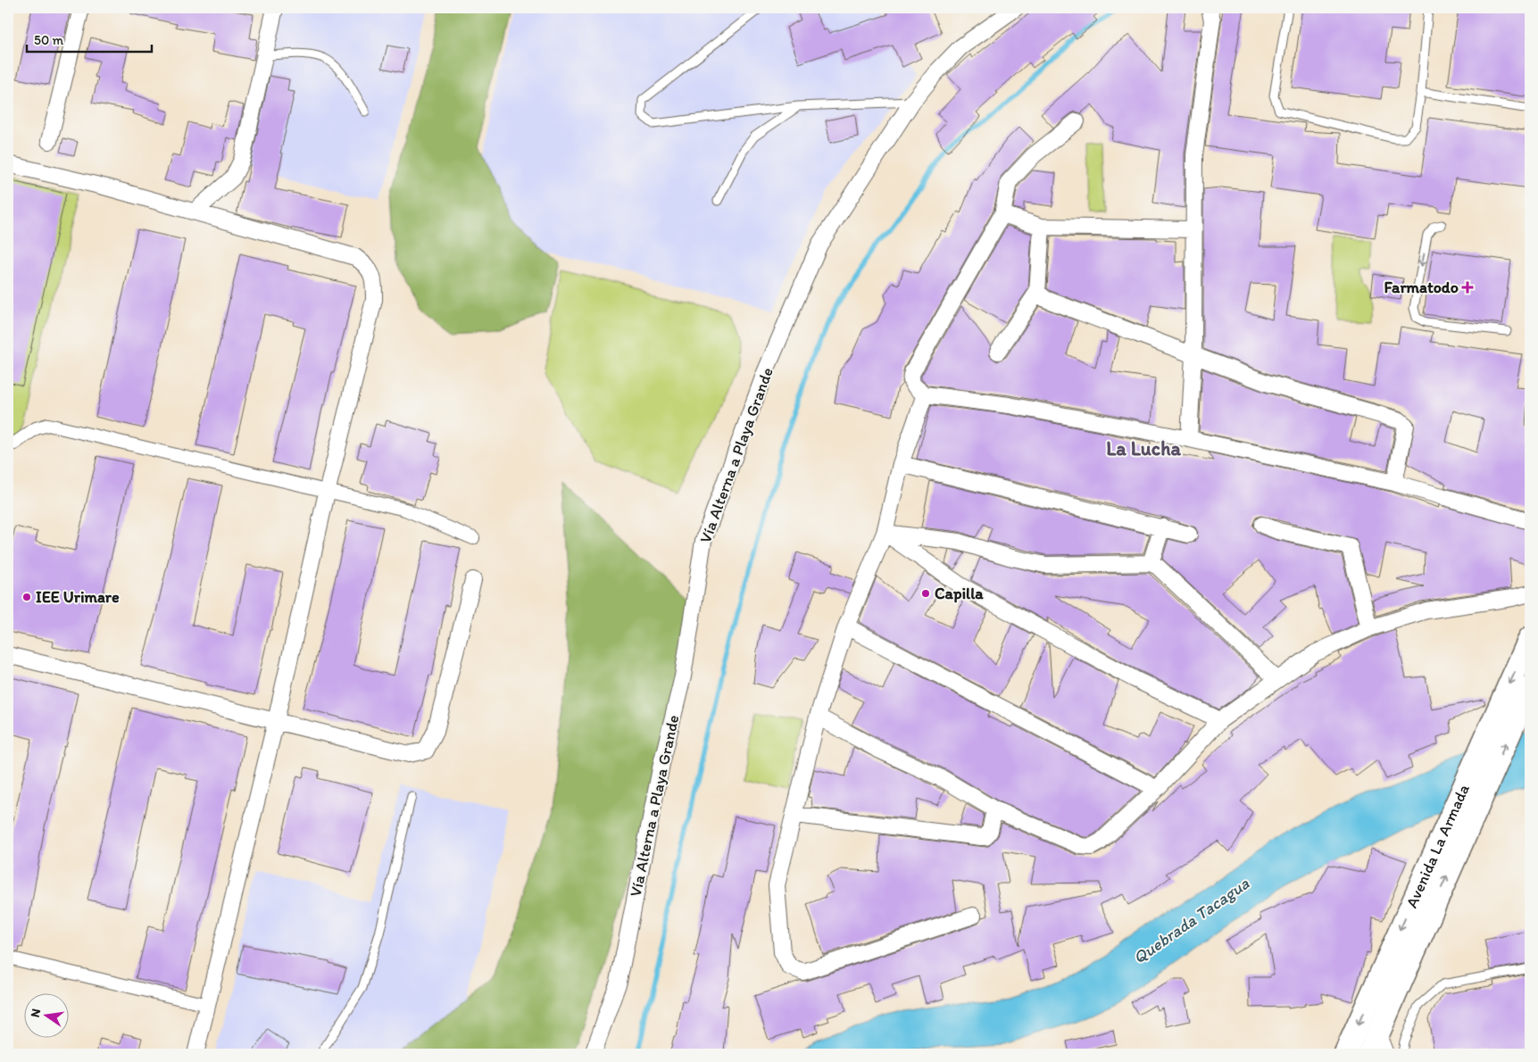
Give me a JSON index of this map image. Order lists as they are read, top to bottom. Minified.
{"streets":{"main road":["Avenida La Armada"],"street":["Vía Alterna a Playa Grande"]},"districts":["La Lucha"],"water":["Quebrada Tacagua"],"places":{"health":["Farmatodo"],"other":["Capilla","IEE Urimare"]},"scale_bar":"50 m","north":"left"}
